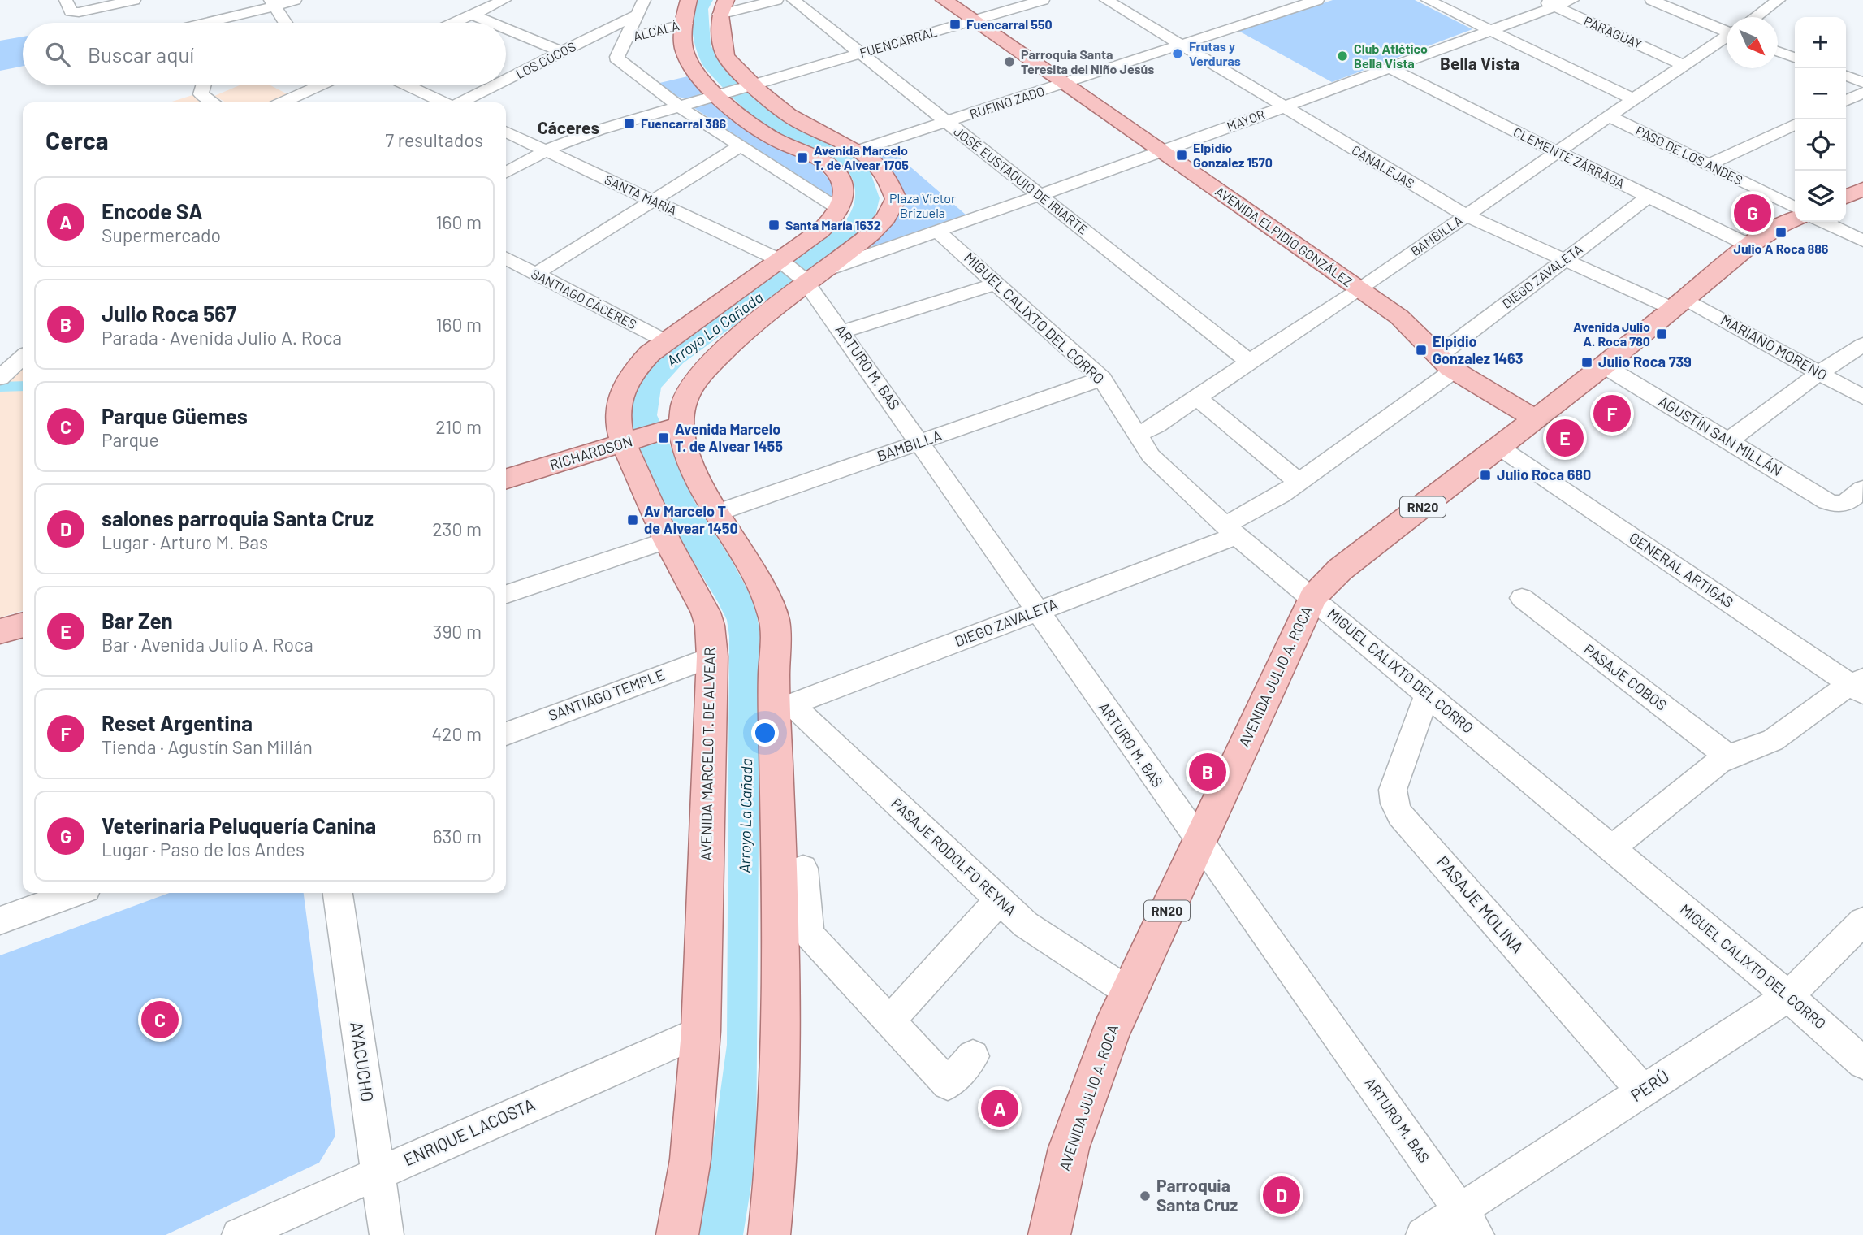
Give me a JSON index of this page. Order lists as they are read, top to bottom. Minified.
{"streets":{"main road":["AVENIDA ELPIDIO GONZÁLEZ","RICHARDSON","RN20","AVENIDA JULIO A. ROCA","AVENIDA MARCELO T. DE ALVEAR"],"street":["ALCALÁ","PARAGUAY","FUENCARRAL","LOS COCOS","RUFINO ZADO","MAYOR","PASO DE LOS ANDES","CLEMENTE ZÁRRAGA","CANALEJAS","JOSÉ EUSTAQUIO DE IRIARTE","SANTA MARÍA","BAMBILLA","DIEGO ZAVALETA","SANTIAGO CÁCERES","MIGUEL CALIXTO DEL CORRO","MARIANO MORENO","ARTURO M. BAS","AGUSTÍN SAN MILLÁN","GENERAL ARTIGAS","PASAJE COBOS","SANTIAGO TEMPLE","PASAJE RODOLFO REYNA","PASAJE MOLINA","AYACUCHO","PERÚ","ENRIQUE LACOSTA"]},"crossings":[["PARAGUAY","MAYOR"],["PARAGUAY","BAMBILLA"],["FUENCARRAL","JOSÉ EUSTAQUIO DE IRIARTE"],["FUENCARRAL","AVENIDA ELPIDIO GONZÁLEZ"],["FUENCARRAL","AVENIDA MARCELO T. DE ALVEAR"],["RUFINO ZADO","CANALEJAS"],["RUFINO ZADO","JOSÉ EUSTAQUIO DE IRIARTE"],["RUFINO ZADO","AVENIDA ELPIDIO GONZÁLEZ"],["RUFINO ZADO","AVENIDA MARCELO T. DE ALVEAR"],["MAYOR","CLEMENTE ZÁRRAGA"],["MAYOR","CANALEJAS"],["MAYOR","JOSÉ EUSTAQUIO DE IRIARTE"],["MAYOR","SANTA MARÍA"],["MAYOR","AVENIDA ELPIDIO GONZÁLEZ"],["MAYOR","MIGUEL CALIXTO DEL CORRO"],["MAYOR","ARTURO M. BAS"],["MAYOR","AVENIDA MARCELO T. DE ALVEAR"],["PASO DE LOS ANDES","BAMBILLA"],["CLEMENTE ZÁRRAGA","BAMBILLA"],["CLEMENTE ZÁRRAGA","DIEGO ZAVALETA"],["CLEMENTE ZÁRRAGA","AVENIDA JULIO A. ROCA"],["CANALEJAS","BAMBILLA"],["CANALEJAS","DIEGO ZAVALETA"],["CANALEJAS","MARIANO MORENO"],["CANALEJAS","AVENIDA JULIO A. ROCA"],["JOSÉ EUSTAQUIO DE IRIARTE","BAMBILLA"],["SANTA MARÍA","ARTURO M. BAS"],["SANTA MARÍA","AVENIDA MARCELO T. DE ALVEAR"],["BAMBILLA","AVENIDA ELPIDIO GONZÁLEZ"],["BAMBILLA","MIGUEL CALIXTO DEL CORRO"],["BAMBILLA","ARTURO M. BAS"],["BAMBILLA","AVENIDA MARCELO T. DE ALVEAR"],["AVENIDA ELPIDIO GONZÁLEZ","DIEGO ZAVALETA"],["AVENIDA ELPIDIO GONZÁLEZ","AVENIDA JULIO A. ROCA"],["DIEGO ZAVALETA","MIGUEL CALIXTO DEL CORRO"],["DIEGO ZAVALETA","ARTURO M. BAS"],["DIEGO ZAVALETA","AVENIDA MARCELO T. DE ALVEAR"],["DIEGO ZAVALETA","PASAJE RODOLFO REYNA"],["SANTIAGO CÁCERES","AVENIDA MARCELO T. DE ALVEAR"],["MIGUEL CALIXTO DEL CORRO","AVENIDA JULIO A. ROCA"],["MIGUEL CALIXTO DEL CORRO","PASAJE MOLINA"],["MIGUEL CALIXTO DEL CORRO","PERÚ"],["MARIANO MORENO","AVENIDA JULIO A. ROCA"],["ARTURO M. BAS","AVENIDA JULIO A. ROCA"],["ARTURO M. BAS","AVENIDA MARCELO T. DE ALVEAR"],["ARTURO M. BAS","PERÚ"],["AGUSTÍN SAN MILLÁN","AVENIDA JULIO A. ROCA"],["RICHARDSON","AVENIDA MARCELO T. DE ALVEAR"],["GENERAL ARTIGAS","AVENIDA JULIO A. ROCA"],["AVENIDA JULIO A. ROCA","PASAJE RODOLFO REYNA"],["SANTIAGO TEMPLE","AVENIDA MARCELO T. DE ALVEAR"],["AVENIDA MARCELO T. DE ALVEAR","PASAJE RODOLFO REYNA"],["AVENIDA MARCELO T. DE ALVEAR","ENRIQUE LACOSTA"],["PASAJE MOLINA","PERÚ"],["AYACUCHO","ENRIQUE LACOSTA"]],"districts":["Bella Vista","Cáceres"],"water":["Arroyo La Cañada"],"parks":["Plaza Victor Brizuela"],"places":{"transit":["Fuencarral 550","Fuencarral 386","Elpidio Gonzalez 1570","Avenida Marcelo T. de Alvear 1705","Santa María 1632","Julio A Roca 886","Avenida Julio A. Roca 780","Elpidio Gonzalez 1463","Julio Roca 739","Avenida Marcelo T. de Alvear 1455","Julio Roca 680","Av Marcelo T de Alvear 1450"],"other":["Frutas y Verduras","Club Atlético Bella Vista","Parroquia Santa Teresita del Niño Jesús","Parroquia Santa Cruz"]},"north":"bottom right","page":{"map_buttons":["+","−"],"search":"Buscar aquí","heading":["Cerca","7 resultados"],"list":[{"mark":"A","name":"Encode SA","note":"Supermercado","value":"160 m"},{"mark":"B","name":"Julio Roca 567","note":"Parada · Avenida Julio A. Roca","value":"160 m"},{"mark":"C","name":"Parque Güemes","note":"Parque","value":"210 m"},{"mark":"D","name":"salones parroquia Santa Cruz","note":"Lugar · Arturo M. Bas","value":"230 m"},{"mark":"E","name":"Bar Zen","note":"Bar · Avenida Julio A. Roca","value":"390 m"},{"mark":"F","name":"Reset Argentina","note":"Tienda · Agustín San Millán","value":"420 m"},{"mark":"G","name":"Veterinaria Peluquería Canina","note":"Lugar · Paso de los Andes","value":"630 m"}],"pins":["G","F","E","B","C","A","D"]}}
